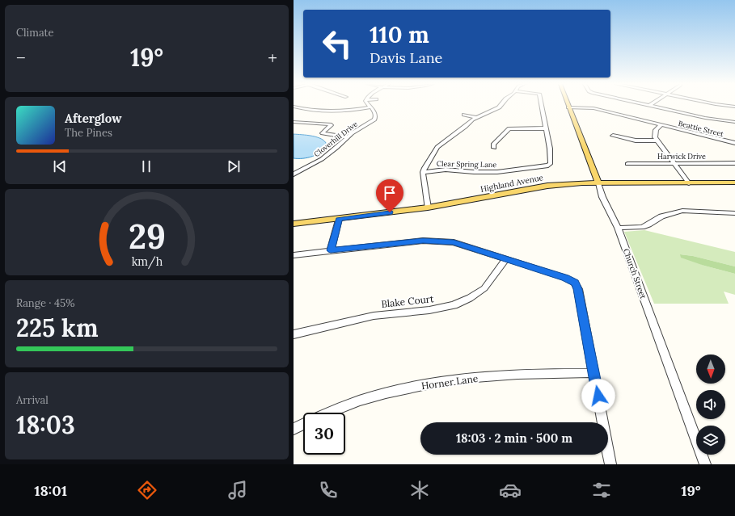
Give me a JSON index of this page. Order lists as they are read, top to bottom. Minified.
{"streets":{"main road":["Highland Avenue","Church Street"],"street":["Beattie Street","Cloverhill Drive","Harwick Drive","Clear Spring Lane","Blake Court","Horner Lane"]},"crossings":[["Beattie Street","Church Street"],["Highland Avenue","Church Street"]],"north":"bottom","page":{"tile":["Climate",["Range · 45%","225 km"],["Arrival","18:03"]],"turn":["110 m","Davis Lane"],"heat":["−","19°","+"],"song":["Afterglow","The Pines"],"limit":"30","trip":"18:03 · 2 min · 500 m","tabs":["18:01","19°"],"gauge":["29","km/h"]}}
